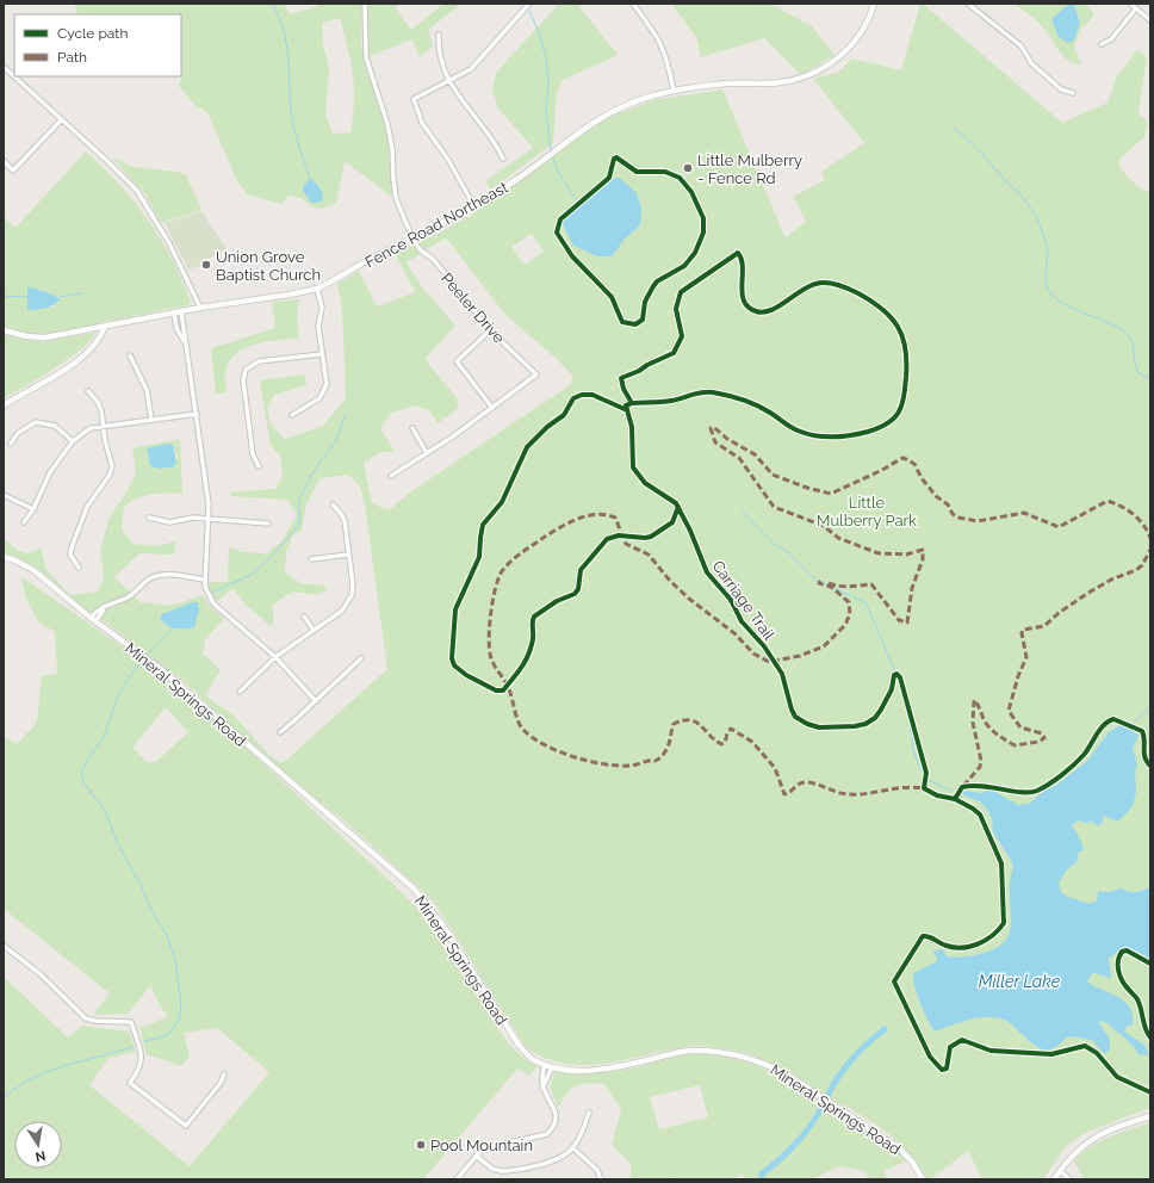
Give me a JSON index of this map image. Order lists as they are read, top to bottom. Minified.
{"streets":{"street":["Fence Road Northeast","Peeler Drive","Mineral Springs Road"],"cycle path":["Carriage Trail"]},"crossings":[["Fence Road Northeast","Peeler Drive"]],"water":["Miller Lake"],"parks":["Little Mulberry Park"],"places":["Little Mulberry - Fence Rd","Union Grove Baptist Church","Pool Mountain"],"legend":["Cycle path","Path"],"north":"bottom"}
